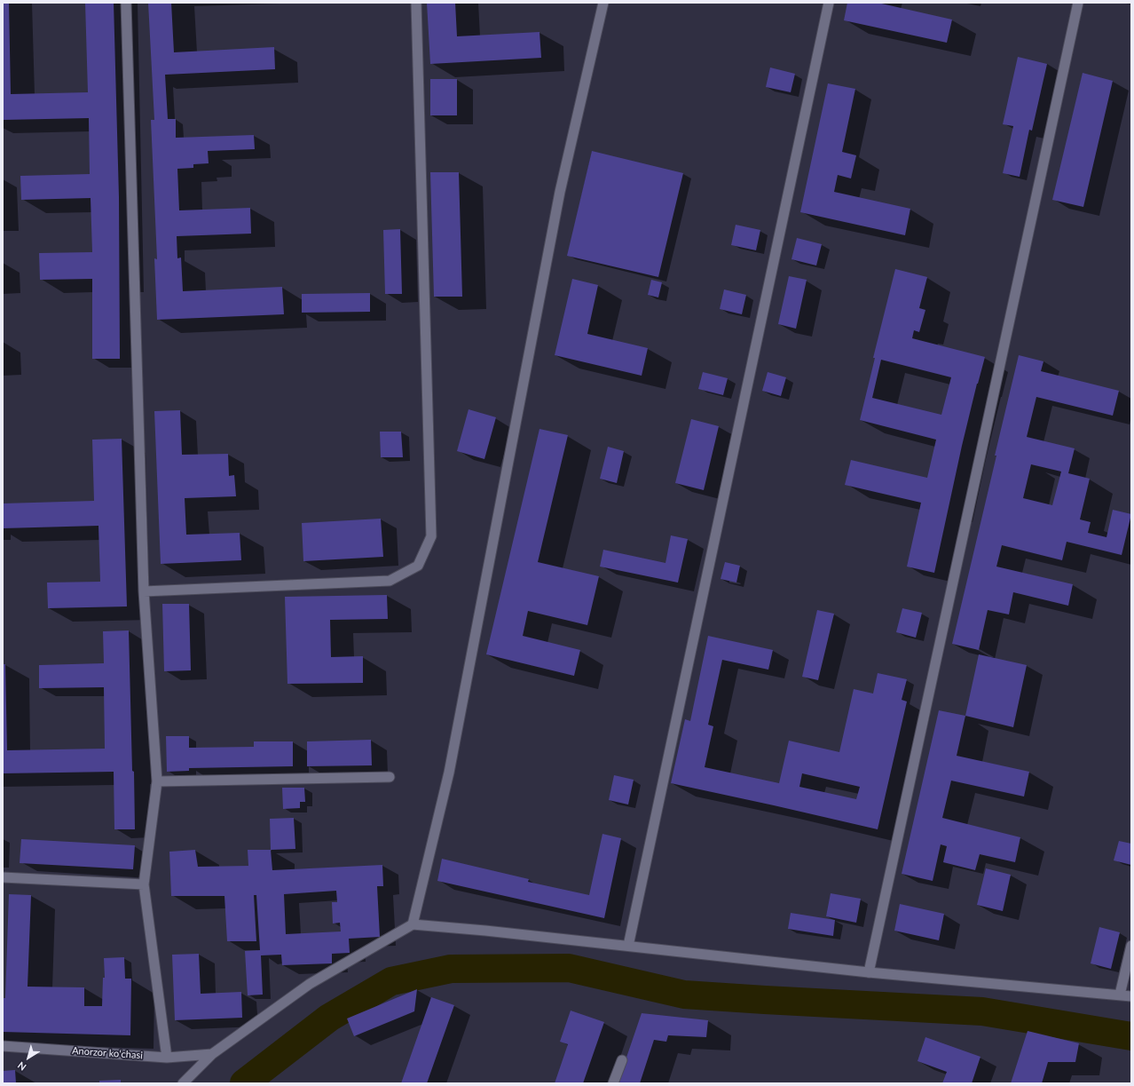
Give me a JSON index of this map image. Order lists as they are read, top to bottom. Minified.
{"streets":{"street":["Anorzor koʻchasi"]},"north":"bottom left"}
